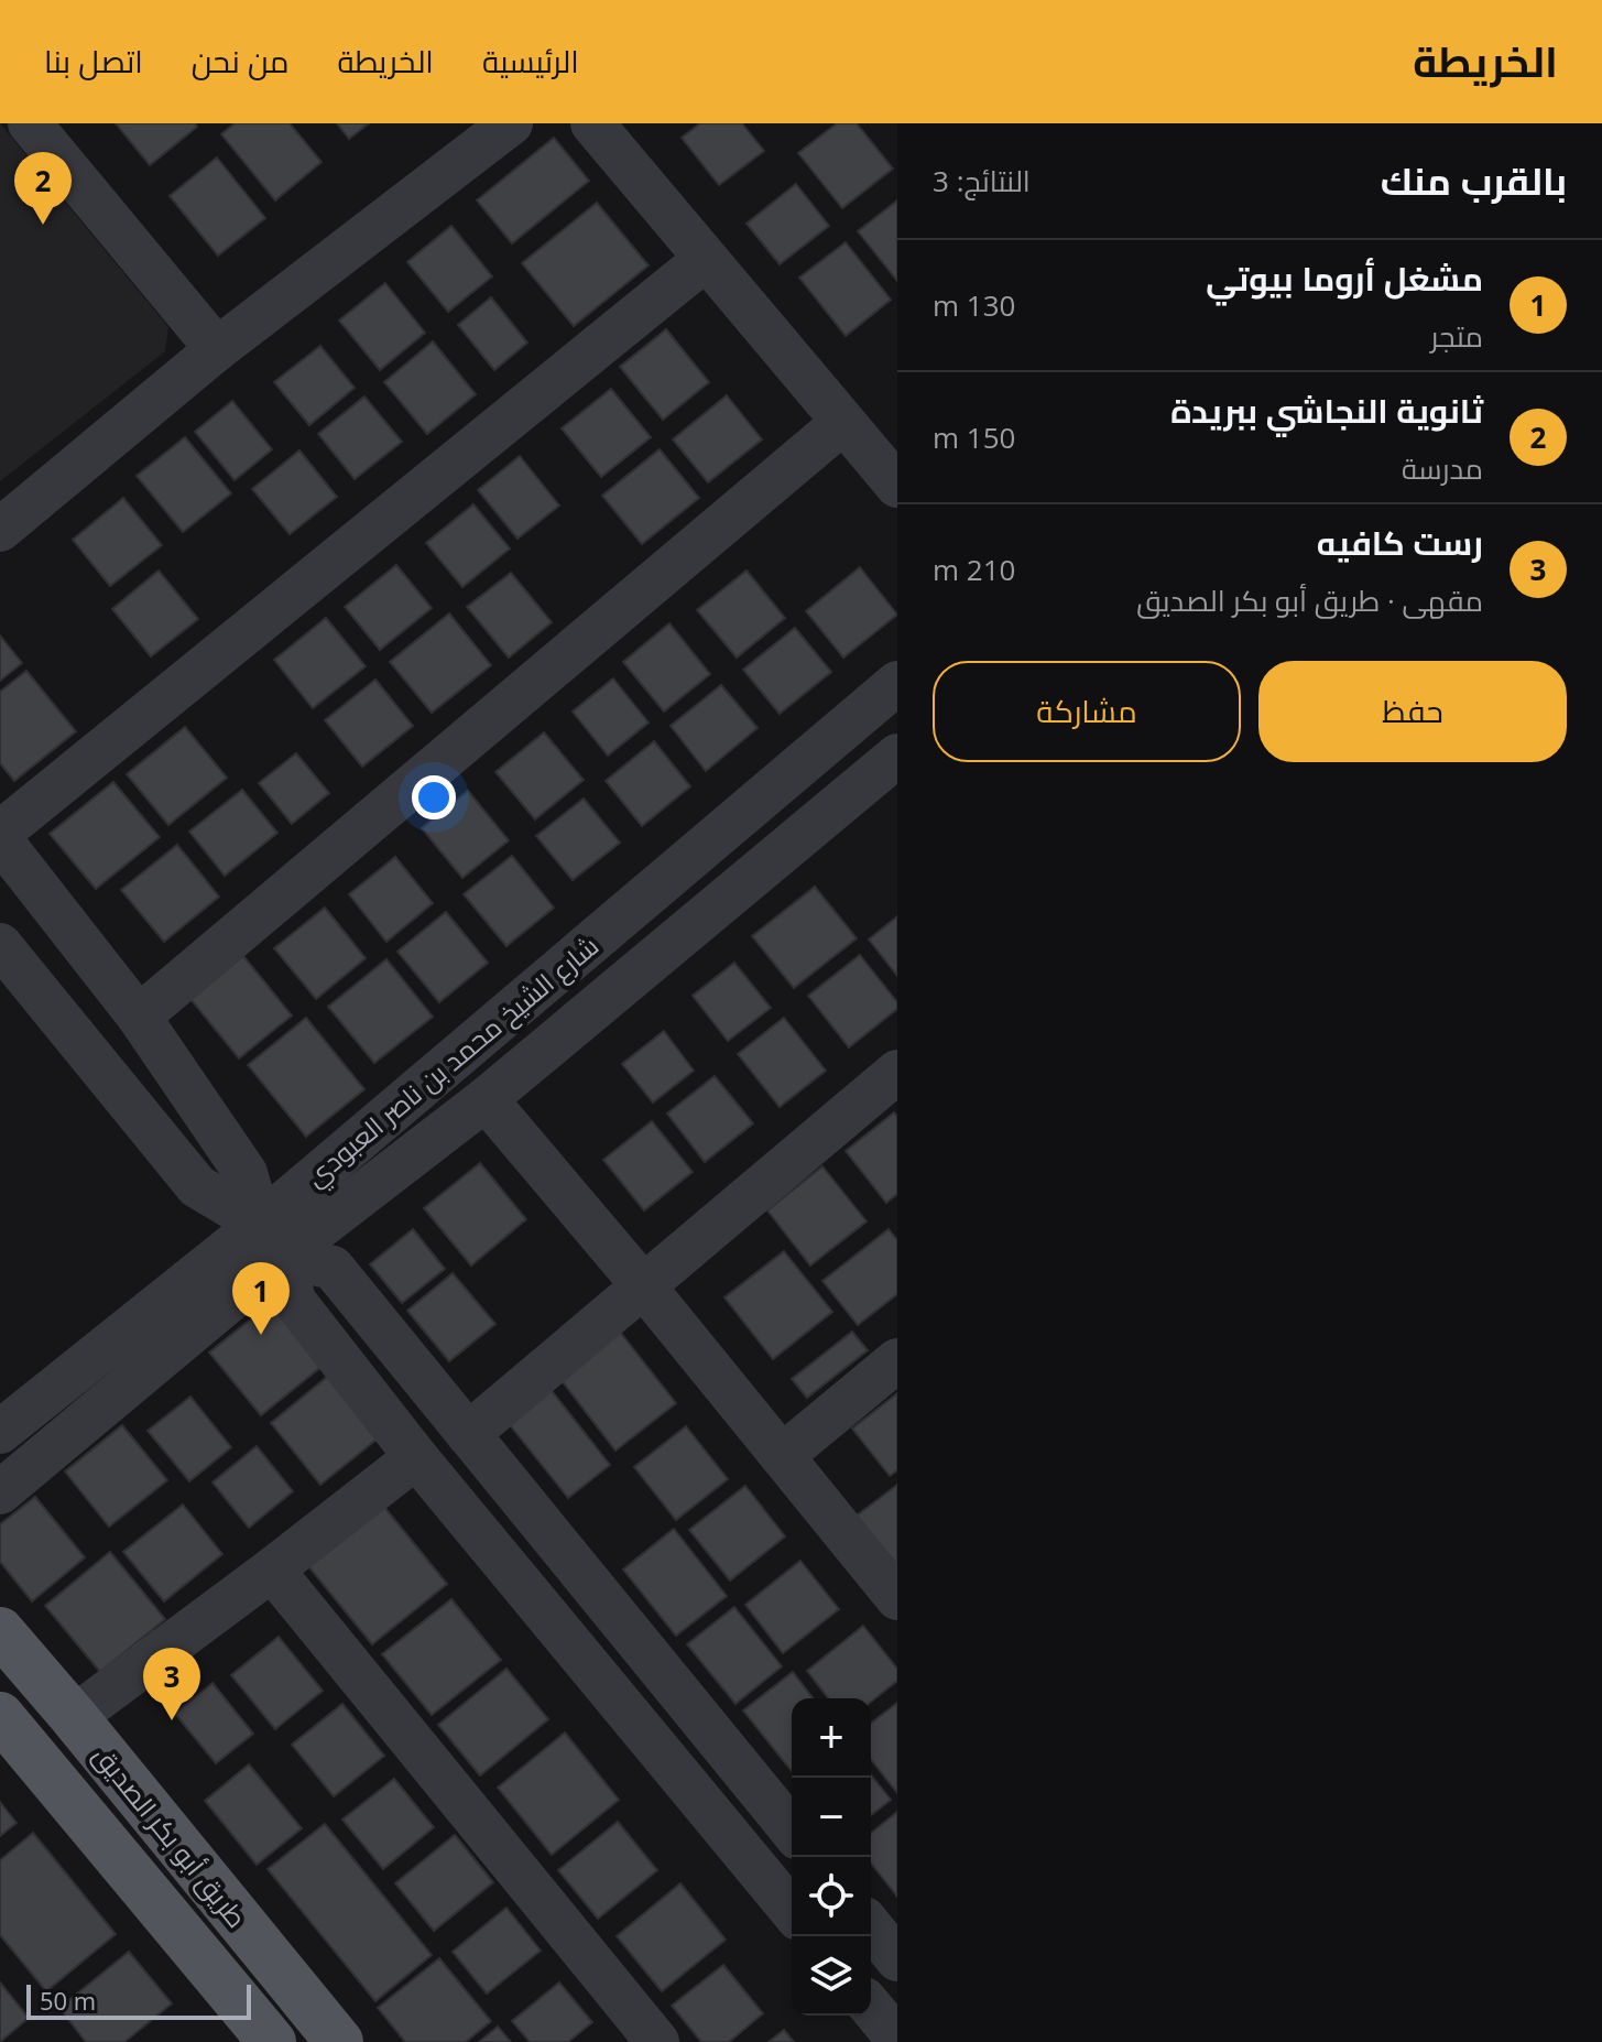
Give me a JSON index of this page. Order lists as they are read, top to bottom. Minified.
{"streets":{"main road":["طريق أبو بكر الصديق"],"street":["شارع الشيخ محمد بن ناصر العبودي"]},"scale_bar":"50 m","page":{"header":"الخريطة","nav":["الرئيسية","الخريطة","من نحن","اتصل بنا"],"heading":["بالقرب منك","النتائج: 3"],"pins":["2","1","3"],"list":[{"mark":"1","name":"مشغل أروما بيوتي","note":"متجر","value":"130 m"},{"mark":"2","name":"ثانوية النجاشي ببريدة","note":"مدرسة","value":"150 m"},{"mark":"3","name":"رست كافيه","note":"مقهى · طريق أبو بكر الصديق","value":"210 m"}],"buttons":["حفظ","مشاركة"],"map_buttons":["+","−"],"scale":"50 m"}}
